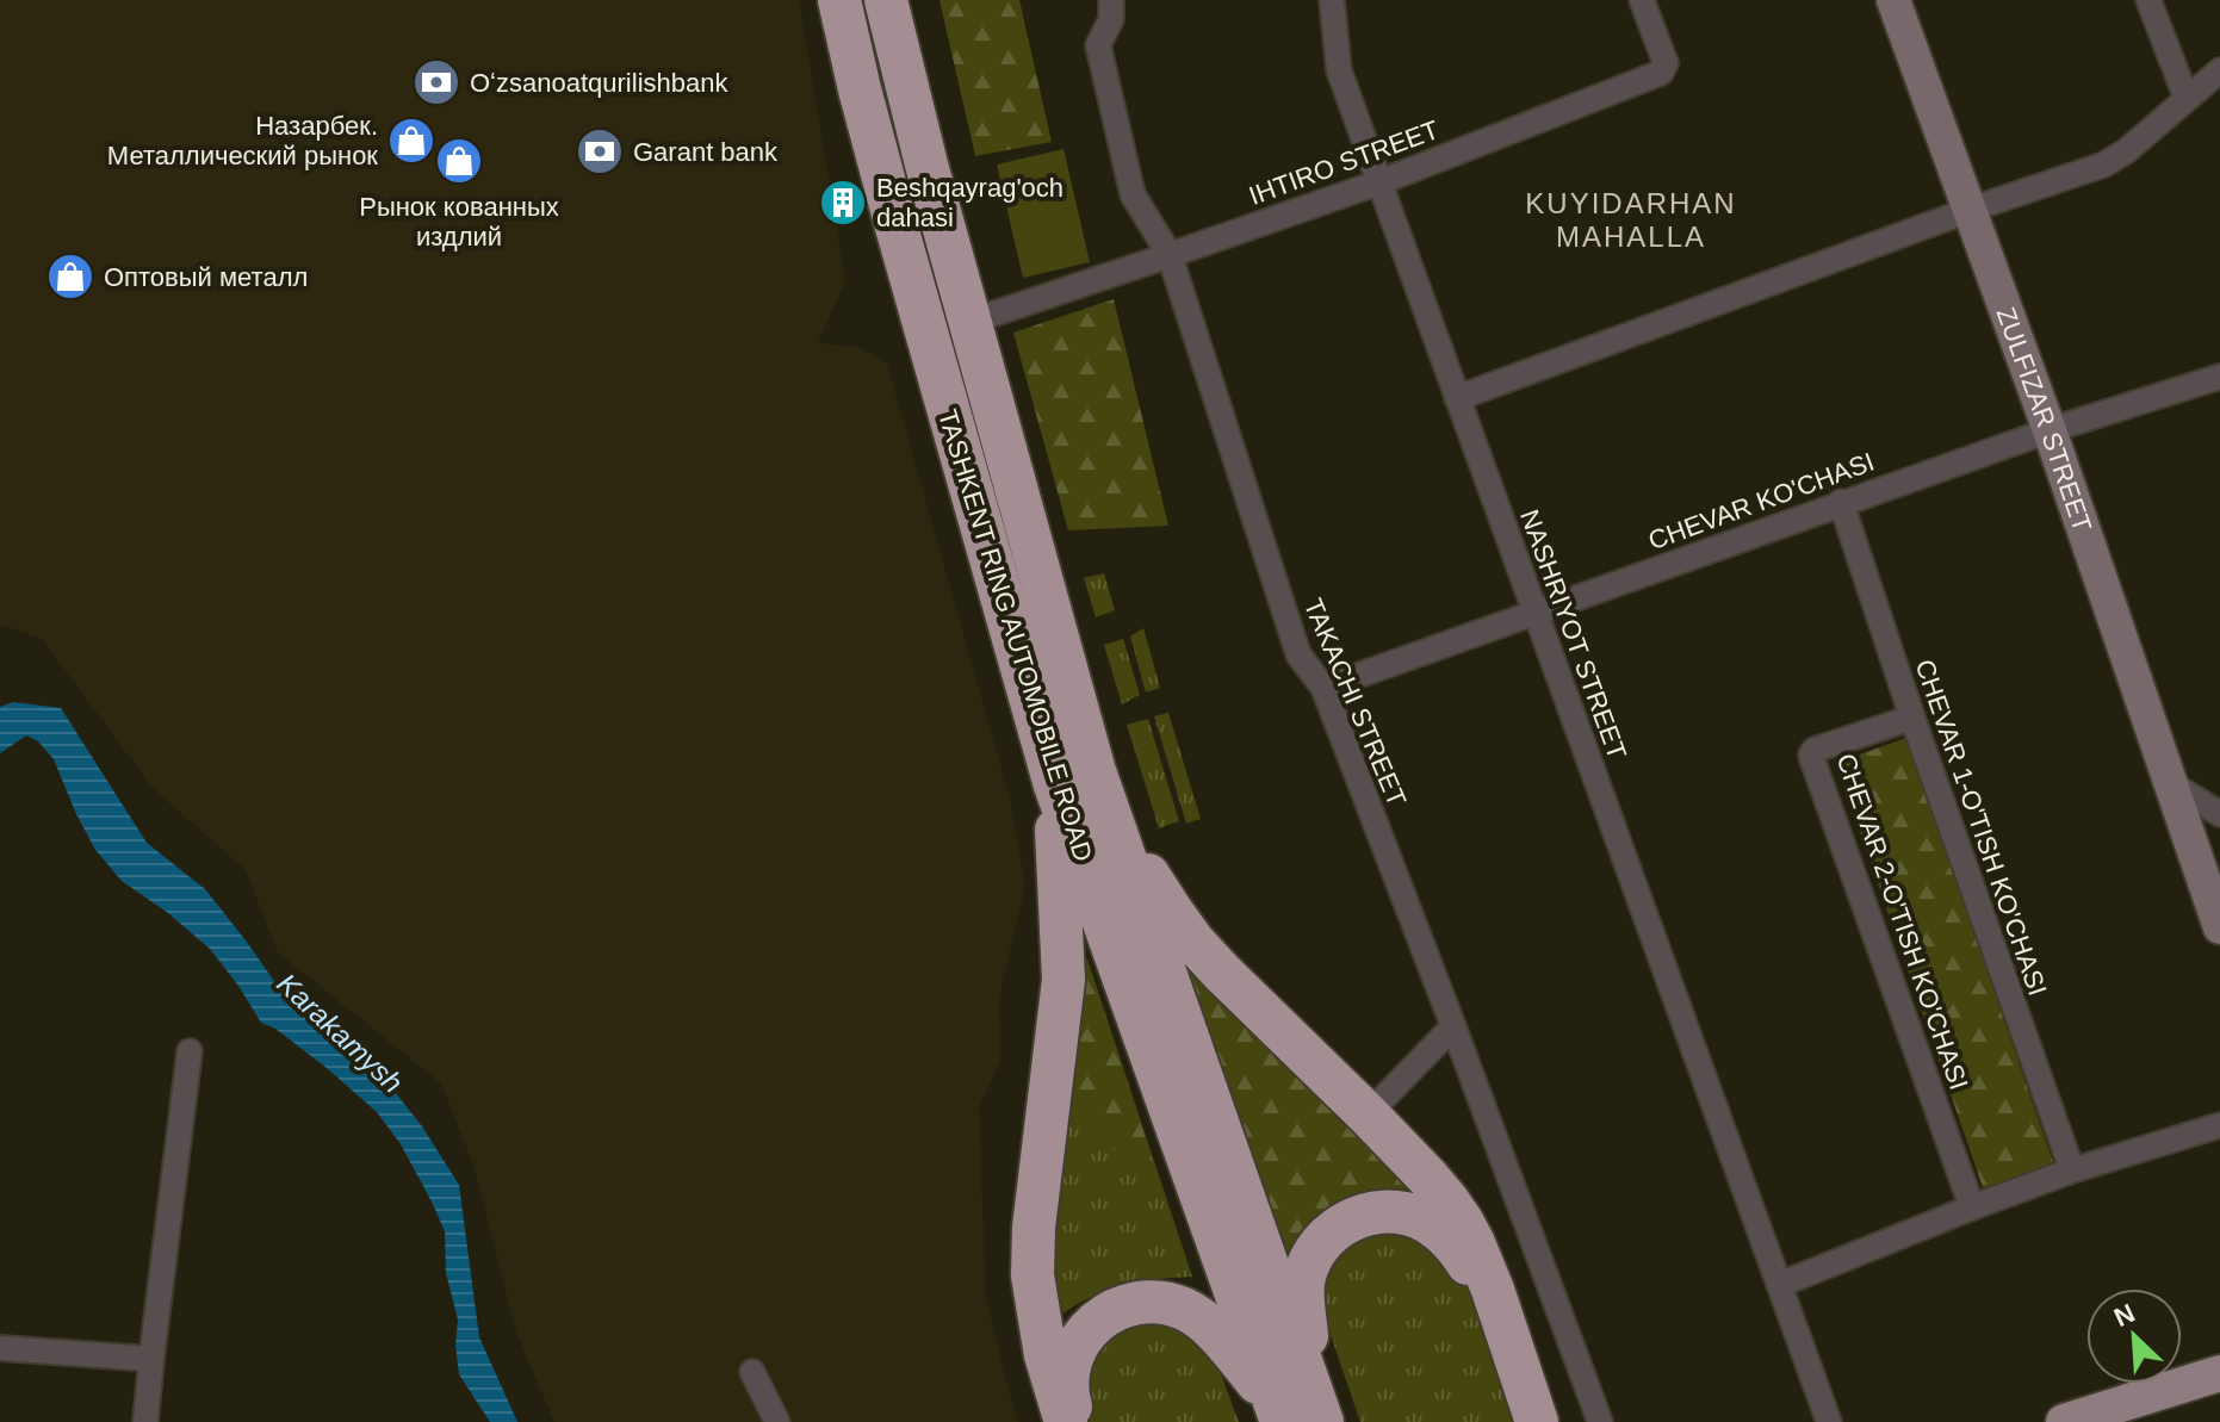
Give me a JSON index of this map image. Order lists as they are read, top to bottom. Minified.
{"streets":{"highway":["TASHKENT RING AUTOMOBILE ROAD"],"street":["IHTIRO STREET","ZULFIZAR STREET","CHEVAR KO'CHASI","NASHRIYOT STREET","TAKACHI STREET","CHEVAR 1-O'TISH KO'CHASI","CHEVAR 2-O'TISH KO'CHASI"]},"crossings":[["IHTIRO STREET","NASHRIYOT STREET"],["IHTIRO STREET","TASHKENT RING AUTOMOBILE ROAD"],["IHTIRO STREET","TAKACHI STREET"],["ZULFIZAR STREET","CHEVAR KO'CHASI"],["CHEVAR KO'CHASI","NASHRIYOT STREET"],["CHEVAR KO'CHASI","TAKACHI STREET"],["CHEVAR KO'CHASI","CHEVAR 1-O'TISH KO'CHASI"],["CHEVAR 1-O'TISH KO'CHASI","CHEVAR 2-O'TISH KO'CHASI"]],"districts":["KUYIDARHAN MAHALLA"],"water":["Karakamysh"],"places":{"bank":["Oʻzsanoatqurilishbank","Garant bank"],"shop":["Назарбек. Металлический рынок","Рынок кованных издлий","Оптовый металл"],"building":["Beshqayrag'och dahasi"]},"north":"top left"}
